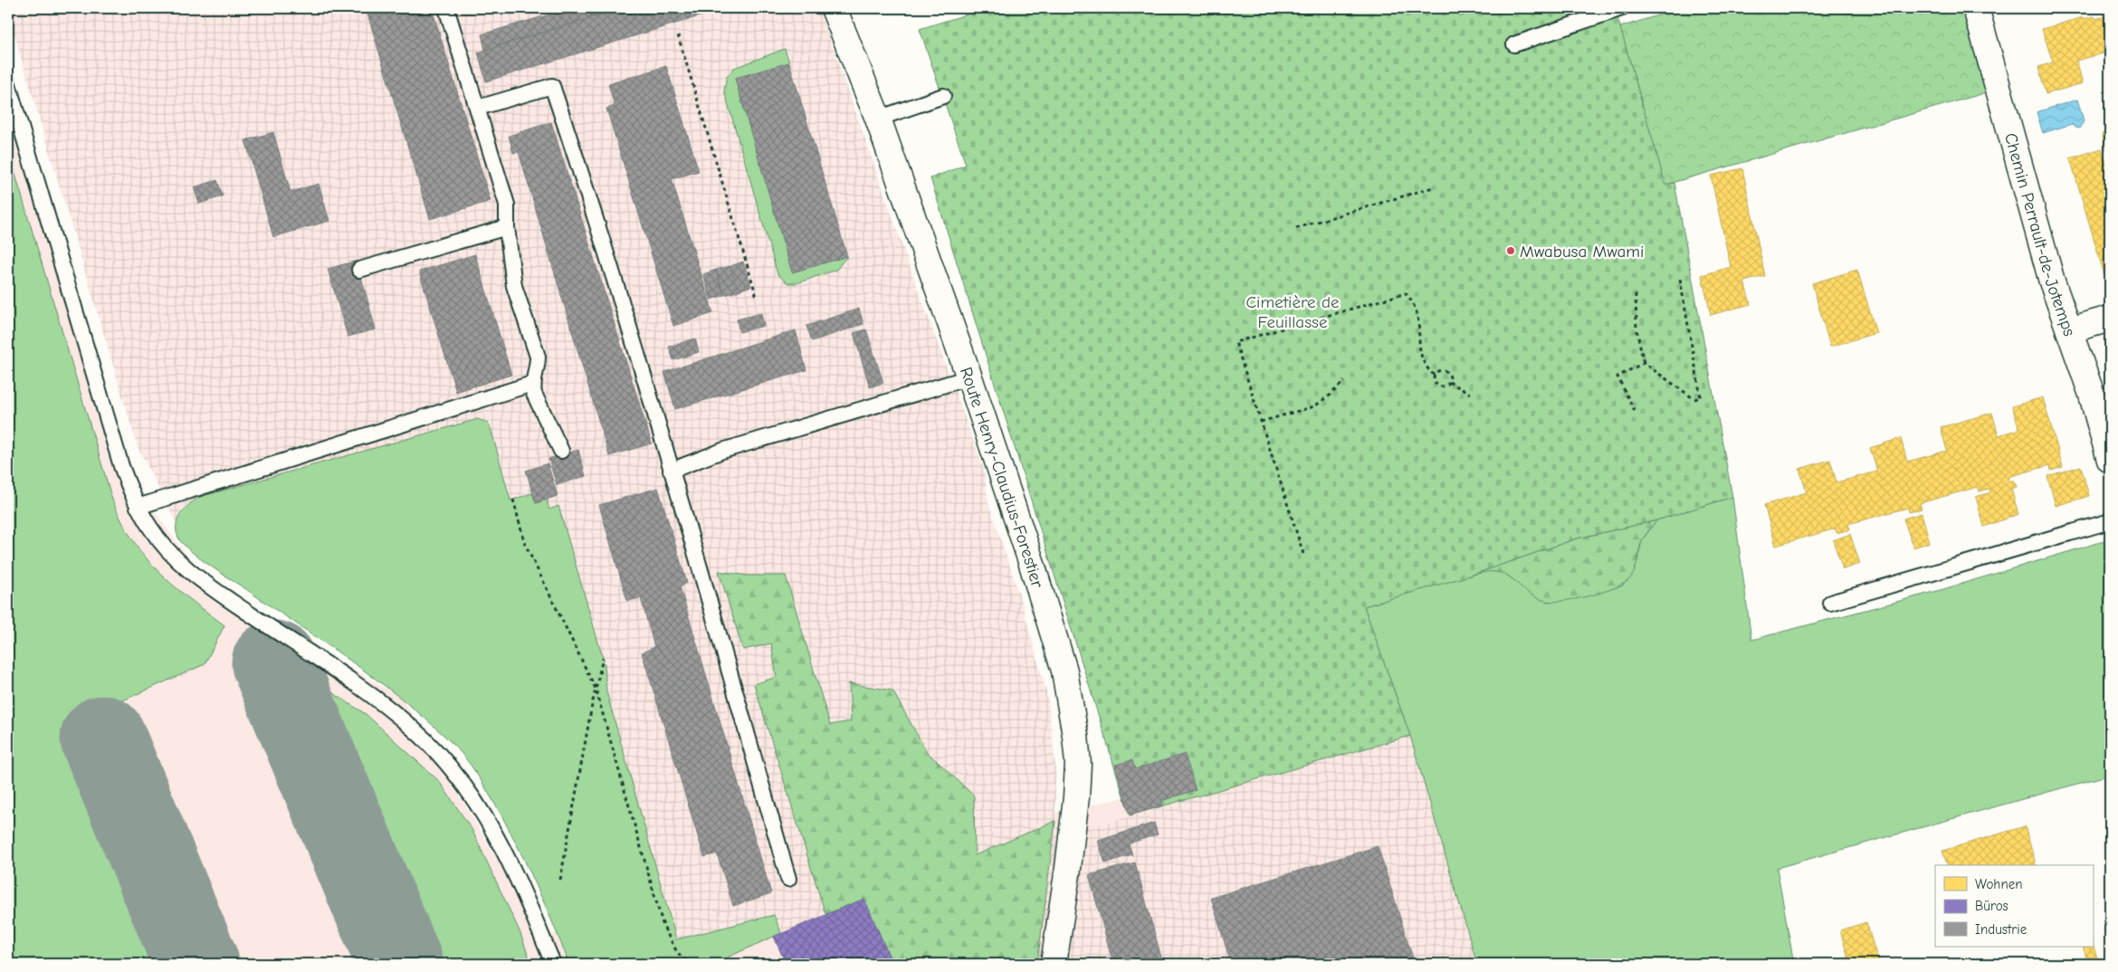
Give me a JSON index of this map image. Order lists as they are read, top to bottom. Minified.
{"streets":{"street":["Chemin Perrault-de-Jotemps","Route Henry-Claudius-Forestier"]},"parks":["Cimetière de Feuillasse"],"places":["Mwabusa Mwami"],"legend":["Wohnen","Büros","Industrie"]}
